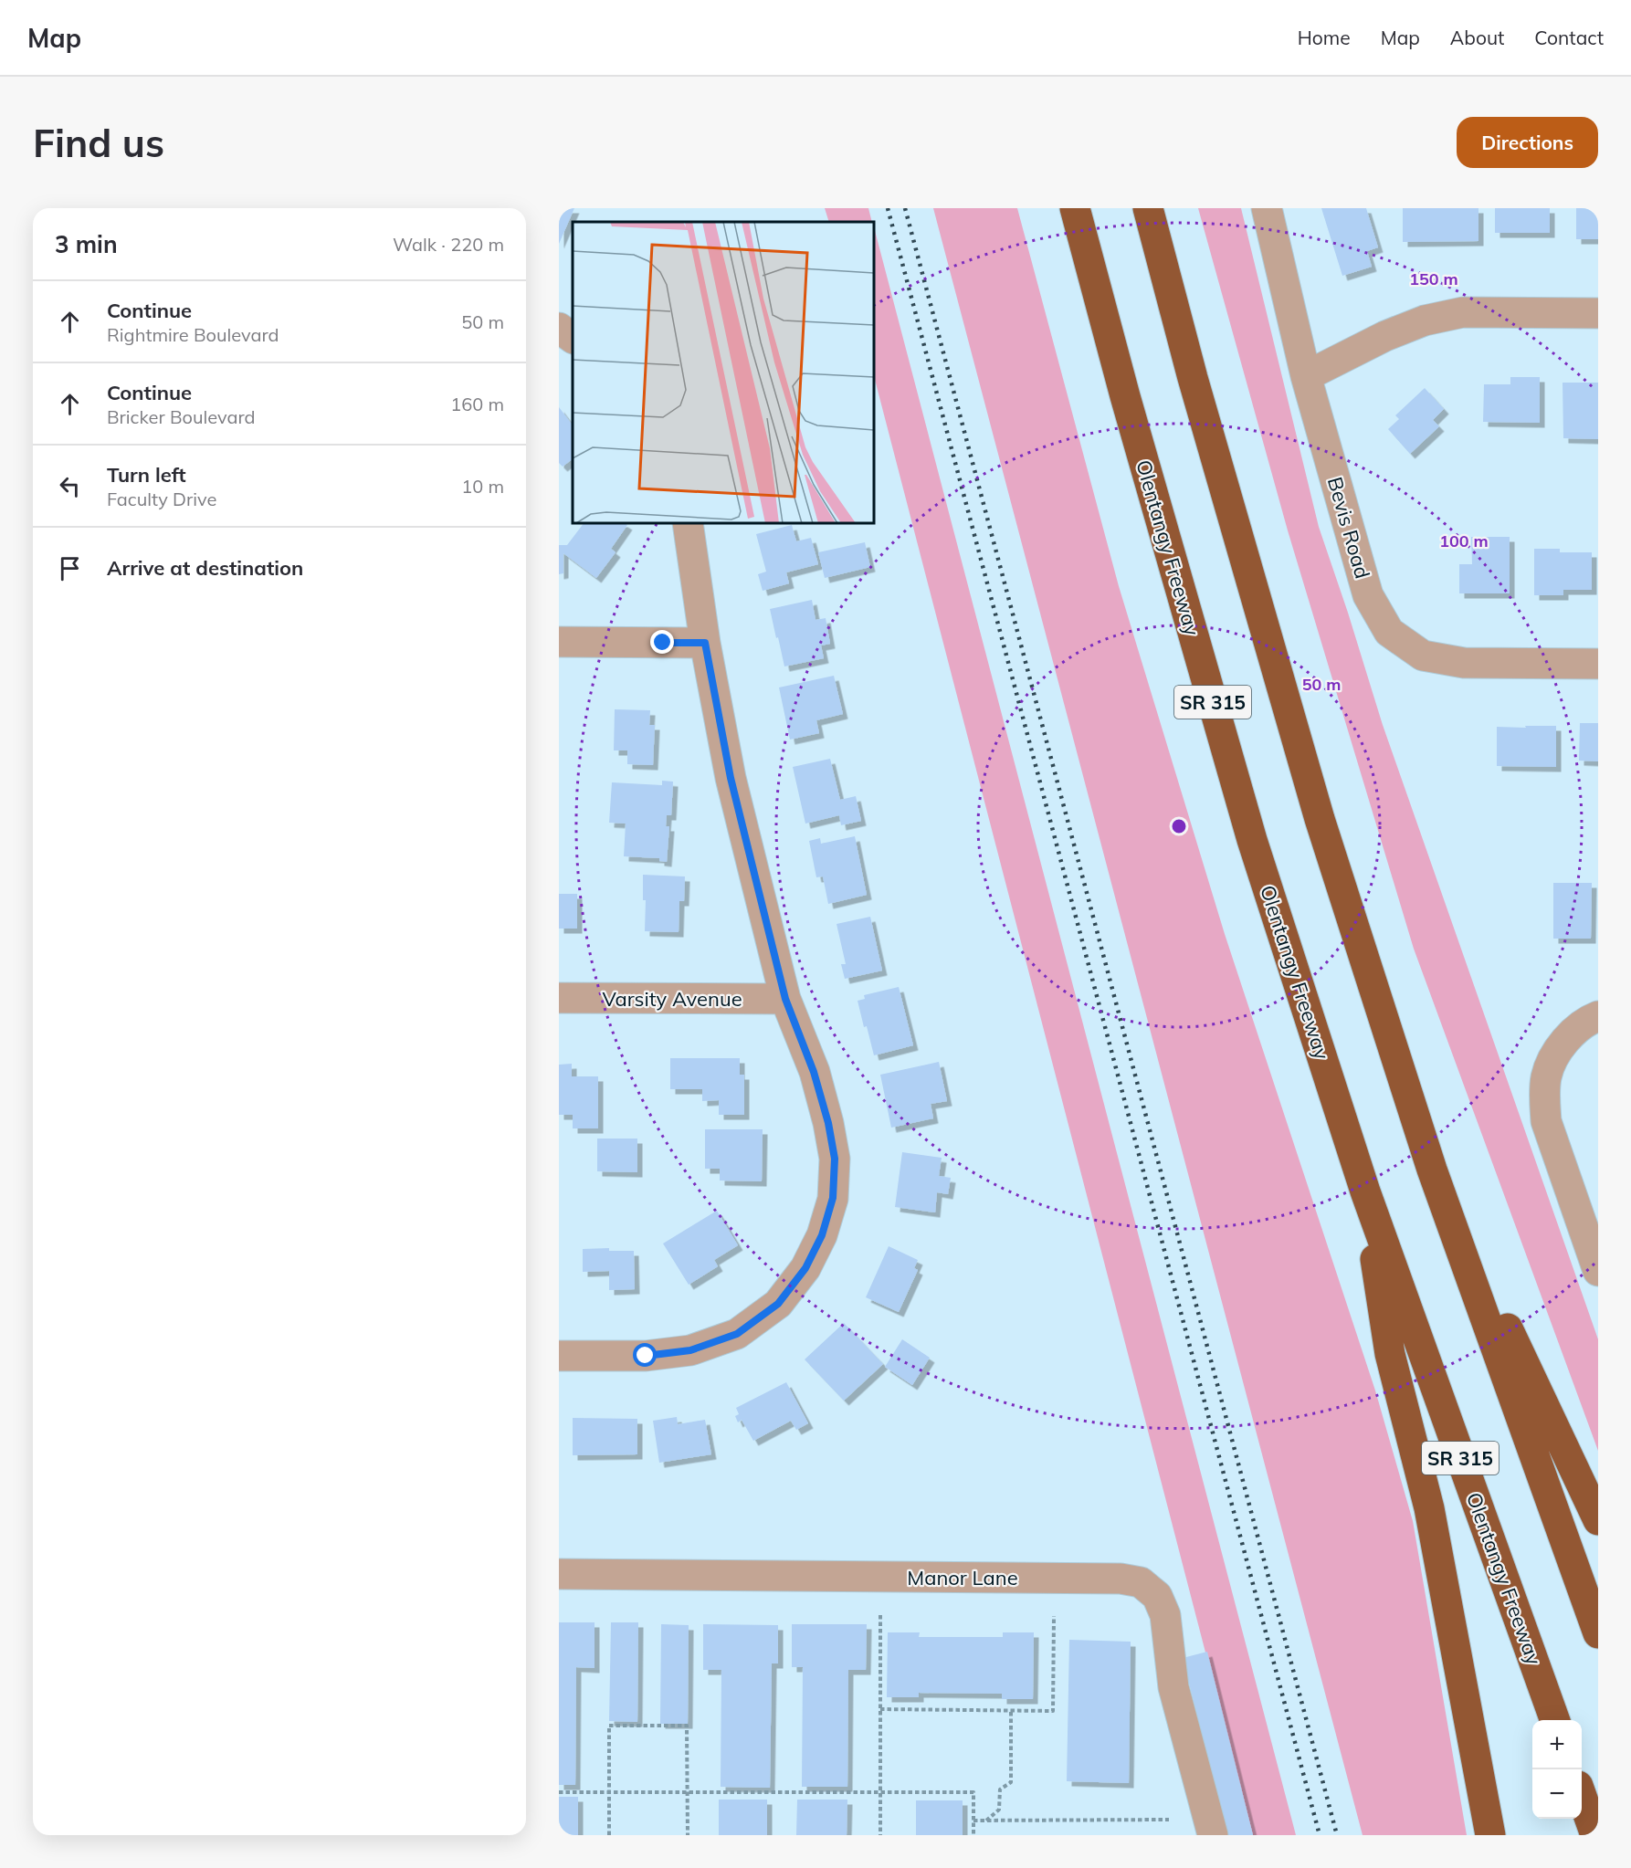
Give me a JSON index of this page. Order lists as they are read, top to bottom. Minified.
{"streets":{"highway":["Olentangy Freeway","SR 315"],"street":["Bevis Road","Varsity Avenue","Manor Lane"]},"page":{"header":"Map","nav":["Home","Map","About","Contact"],"buttons":"Directions","title":"Find us","heading":["3 min","Walk · 220 m"],"list":[["Continue","Rightmire Boulevard","50 m"],["Continue","Bricker Boulevard","160 m"],["Turn left","Faculty Drive","10 m"],"Arrive at destination"],"map_buttons":["+","−"]},"rings":["150 m","100 m","50 m"]}
